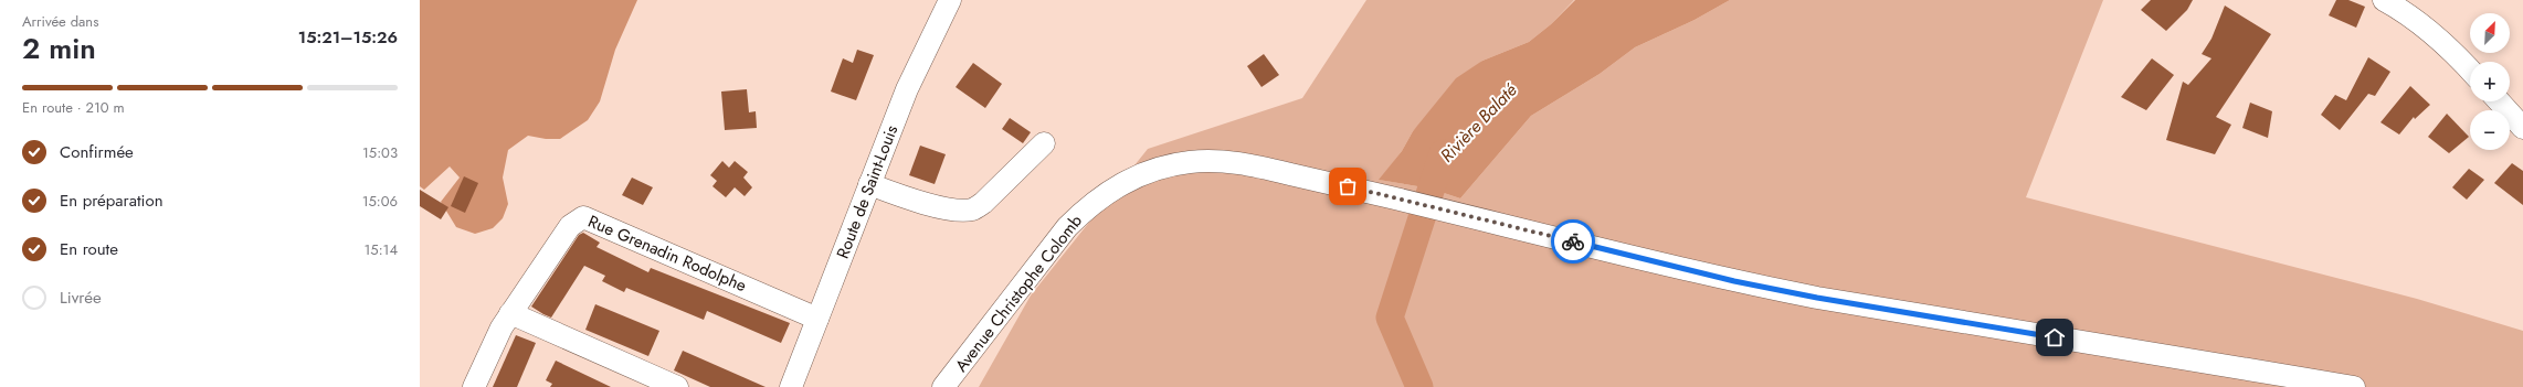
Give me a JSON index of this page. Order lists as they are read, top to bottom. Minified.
{"streets":{"street":["Route de Saint-Louis","Rue Grenadin Rodolphe","Avenue Christophe Colomb"]},"crossings":[["Route de Saint-Louis","Rue Grenadin Rodolphe"]],"water":["Rivière Balaté"],"north":"top right","page":{"heading":["2 min","Arrivée dans","15:21–15:26"],"map_buttons":["+","−"],"bar":"En route · 210 m","list":[["Confirmée","15:03"],["En préparation","15:06"],["En route","15:14"],"Livrée"]}}
